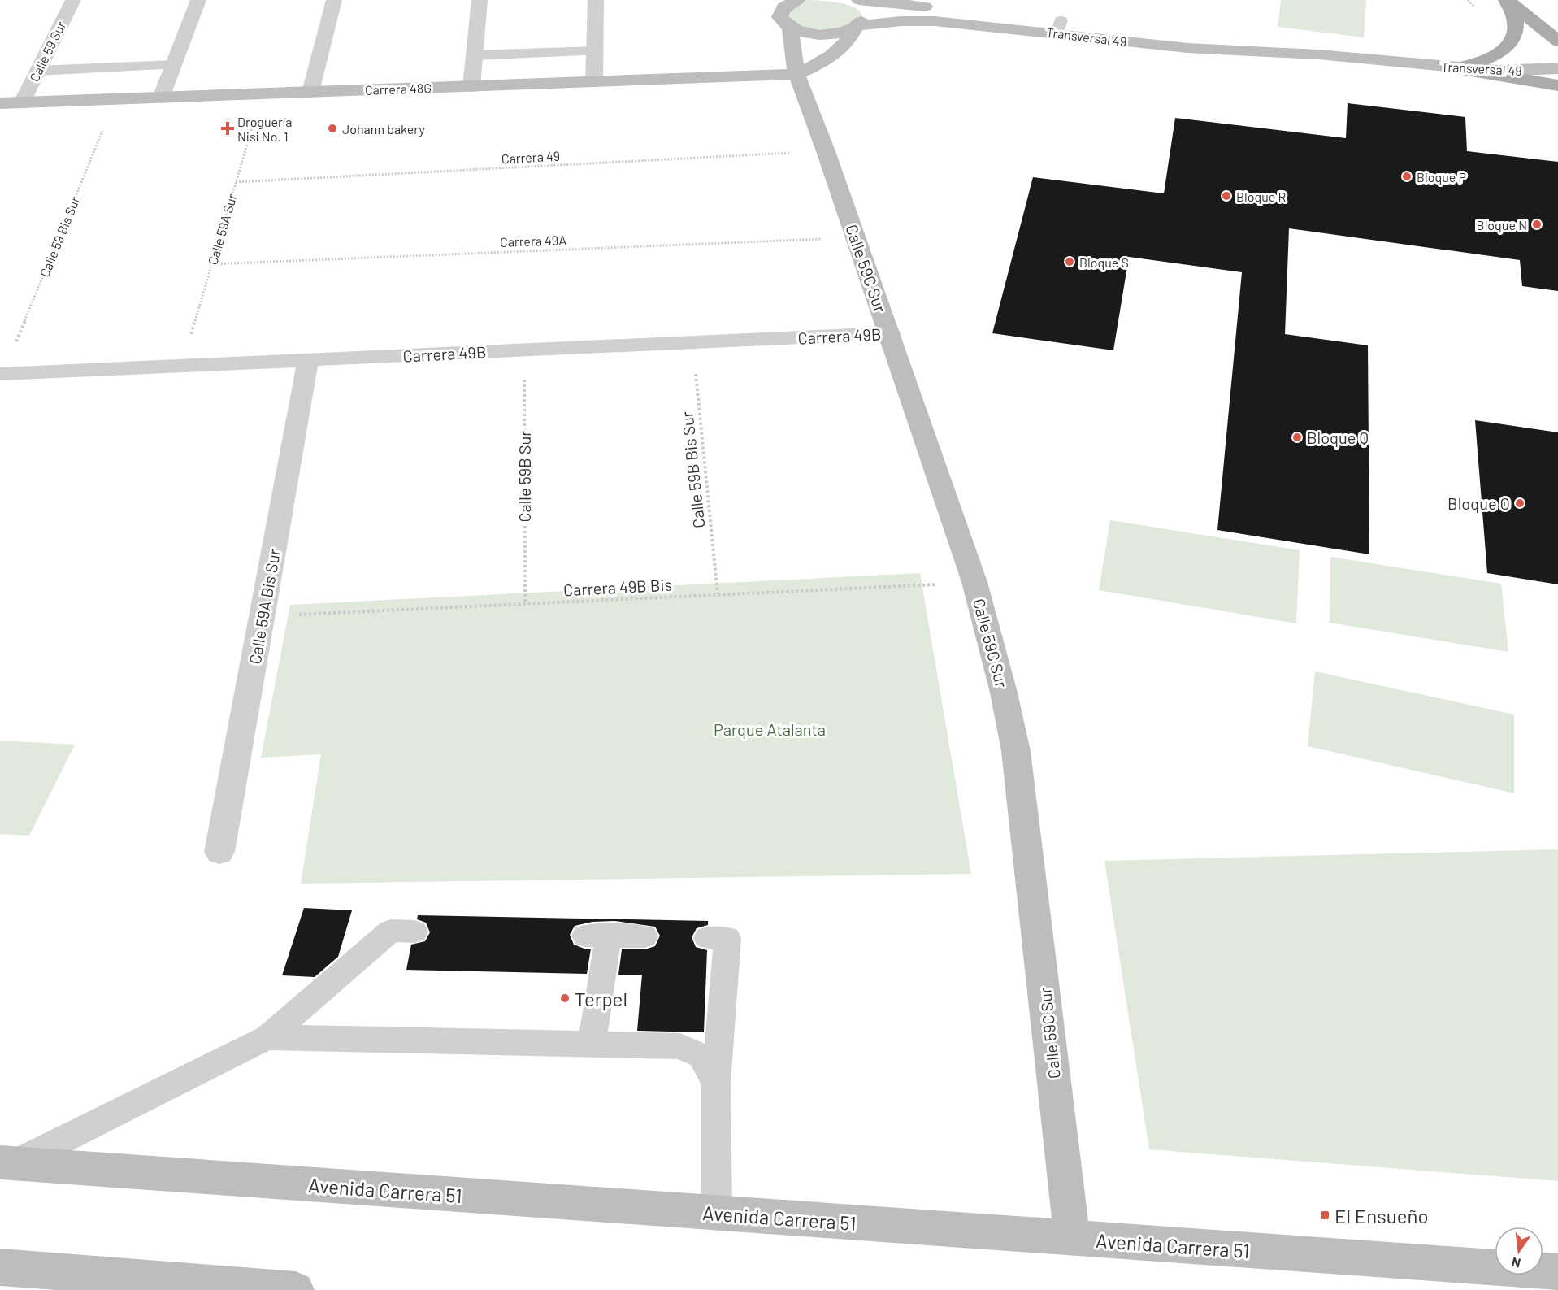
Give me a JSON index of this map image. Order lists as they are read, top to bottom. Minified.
{"streets":{"street":["Transversal 49","Calle 59 Sur","Carrera 48G","Calle 59C Sur","Carrera 49B","Calle 59A Bis Sur","Avenida Carrera 51"],"path":["Carrera 49","Calle 59A Sur","Calle 59 Bis Sur","Carrera 49A","Calle 59B Bis Sur","Calle 59B Sur","Carrera 49B Bis"]},"crossings":[["Transversal 49","Calle 59C Sur"],["Calle 59 Sur","Carrera 48G"],["Carrera 48G","Calle 59A Sur"],["Carrera 48G","Calle 59 Bis Sur"],["Carrera 48G","Calle 59C Sur"],["Carrera 49","Calle 59A Sur"],["Carrera 49","Calle 59C Sur"],["Calle 59A Sur","Carrera 49A"],["Calle 59A Sur","Carrera 49B"],["Calle 59 Bis Sur","Carrera 49B"],["Carrera 49A","Calle 59C Sur"],["Calle 59C Sur","Carrera 49B"],["Calle 59C Sur","Carrera 49B Bis"],["Calle 59C Sur","Avenida Carrera 51"],["Carrera 49B","Calle 59B Bis Sur"],["Carrera 49B","Calle 59B Sur"],["Carrera 49B","Calle 59A Bis Sur"],["Calle 59B Bis Sur","Carrera 49B Bis"],["Calle 59B Sur","Carrera 49B Bis"],["Carrera 49B Bis","Calle 59A Bis Sur"]],"parks":["Parque Atalanta"],"places":{"health":["Droguería Nisi No. 1"],"other":["Johann bakery","Bloque P","Bloque R","Bloque N","Bloque S","Bloque Q","Bloque O","Terpel"],"transit":["El Ensueño"]},"north":"bottom"}
